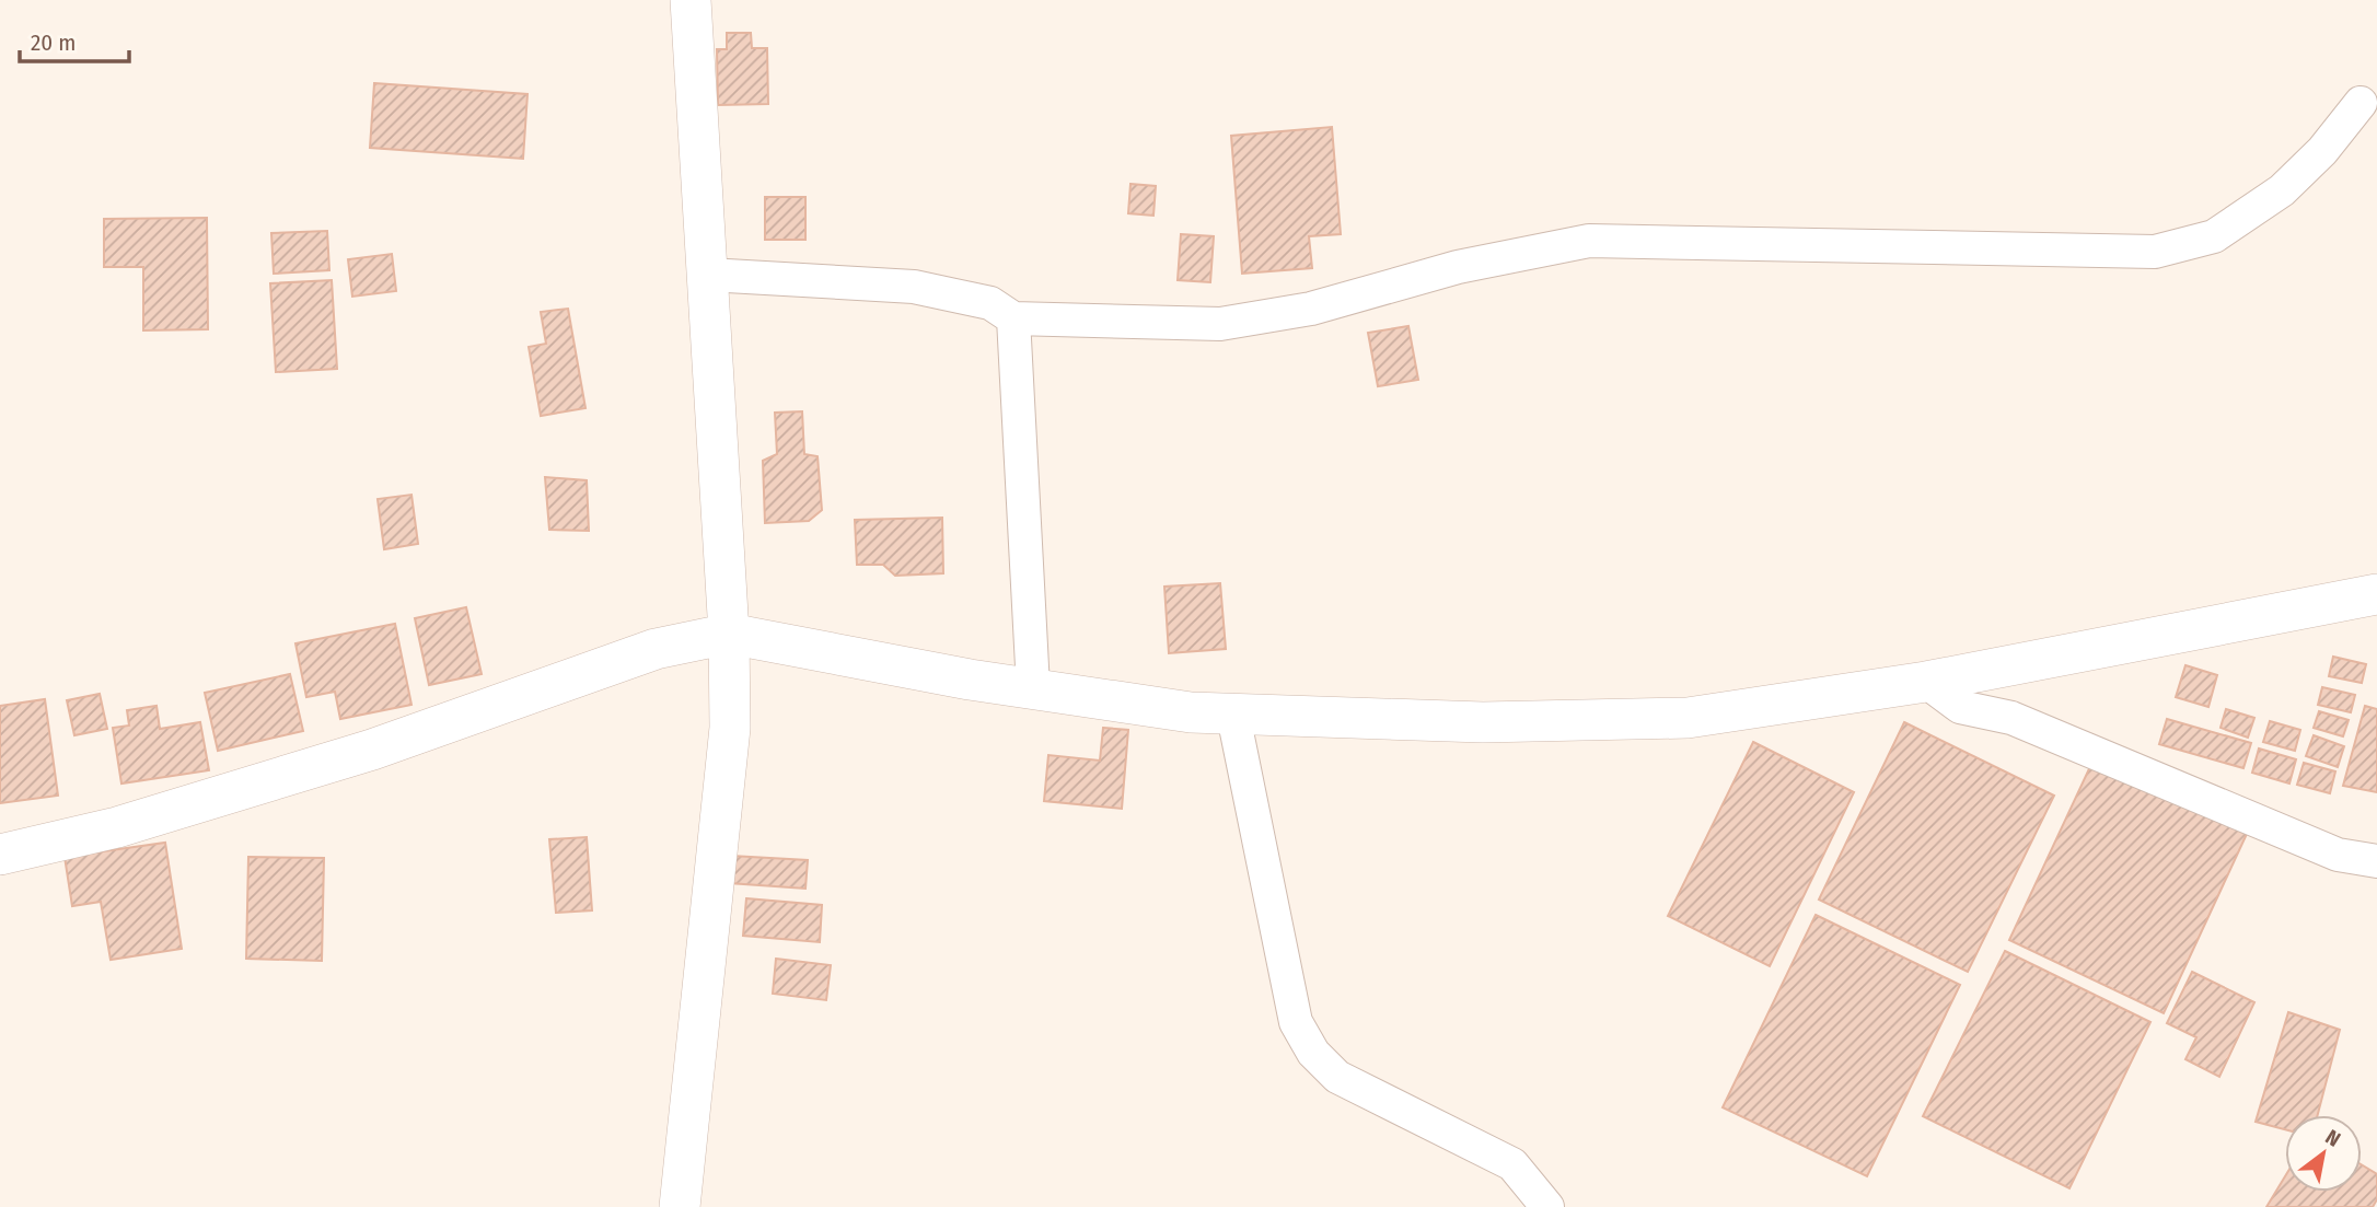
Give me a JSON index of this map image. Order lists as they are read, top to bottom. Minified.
{"scale_bar":"20 m","north":"top right"}
